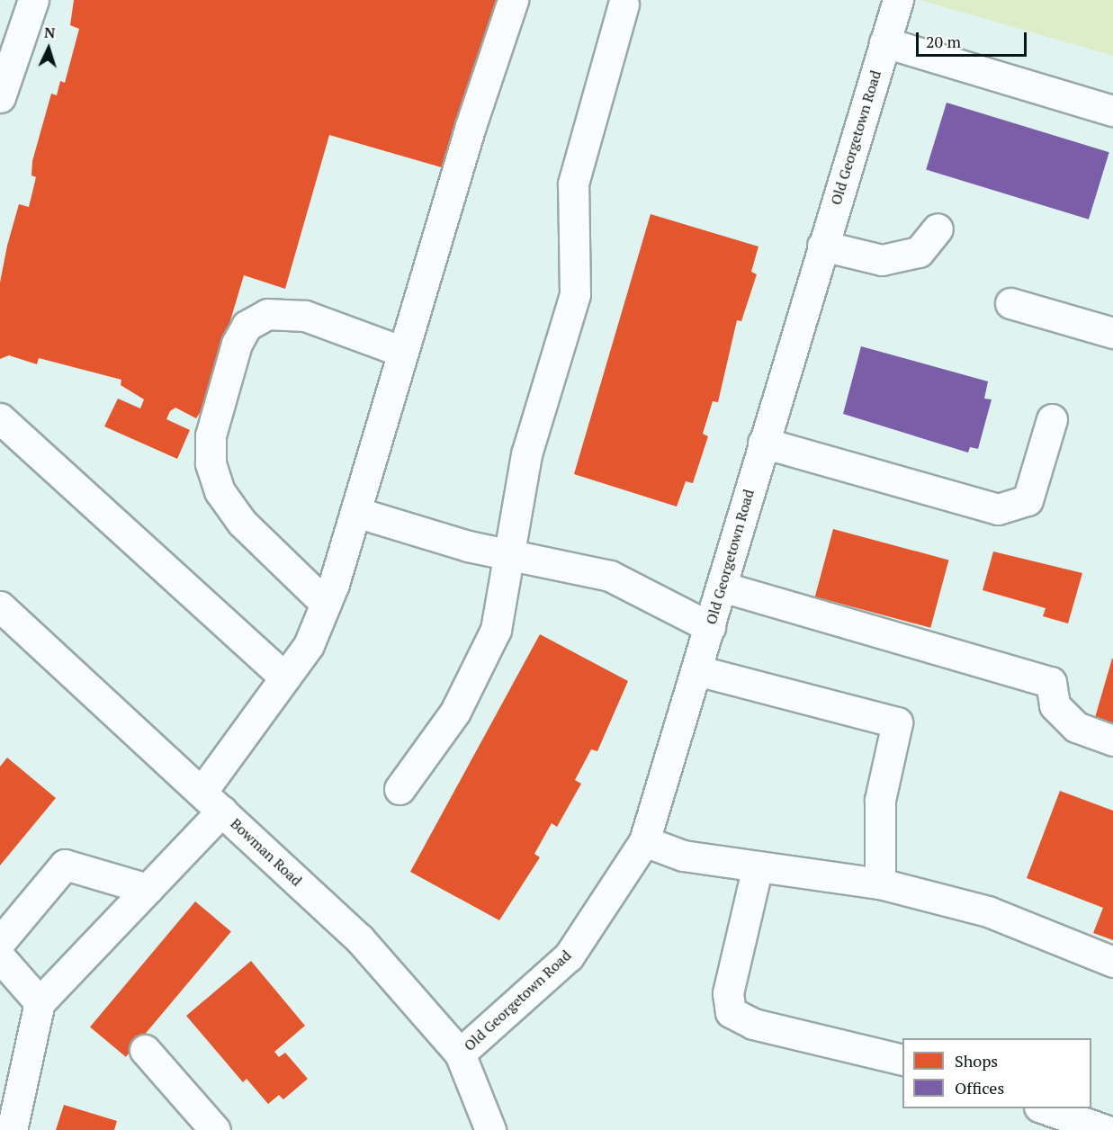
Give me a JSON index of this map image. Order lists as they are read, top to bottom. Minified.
{"streets":{"street":["Old Georgetown Road","Bowman Road"]},"crossings":[["Old Georgetown Road","Bowman Road"]],"legend":["Shops","Offices"],"scale_bar":"20 m","north":"top"}
